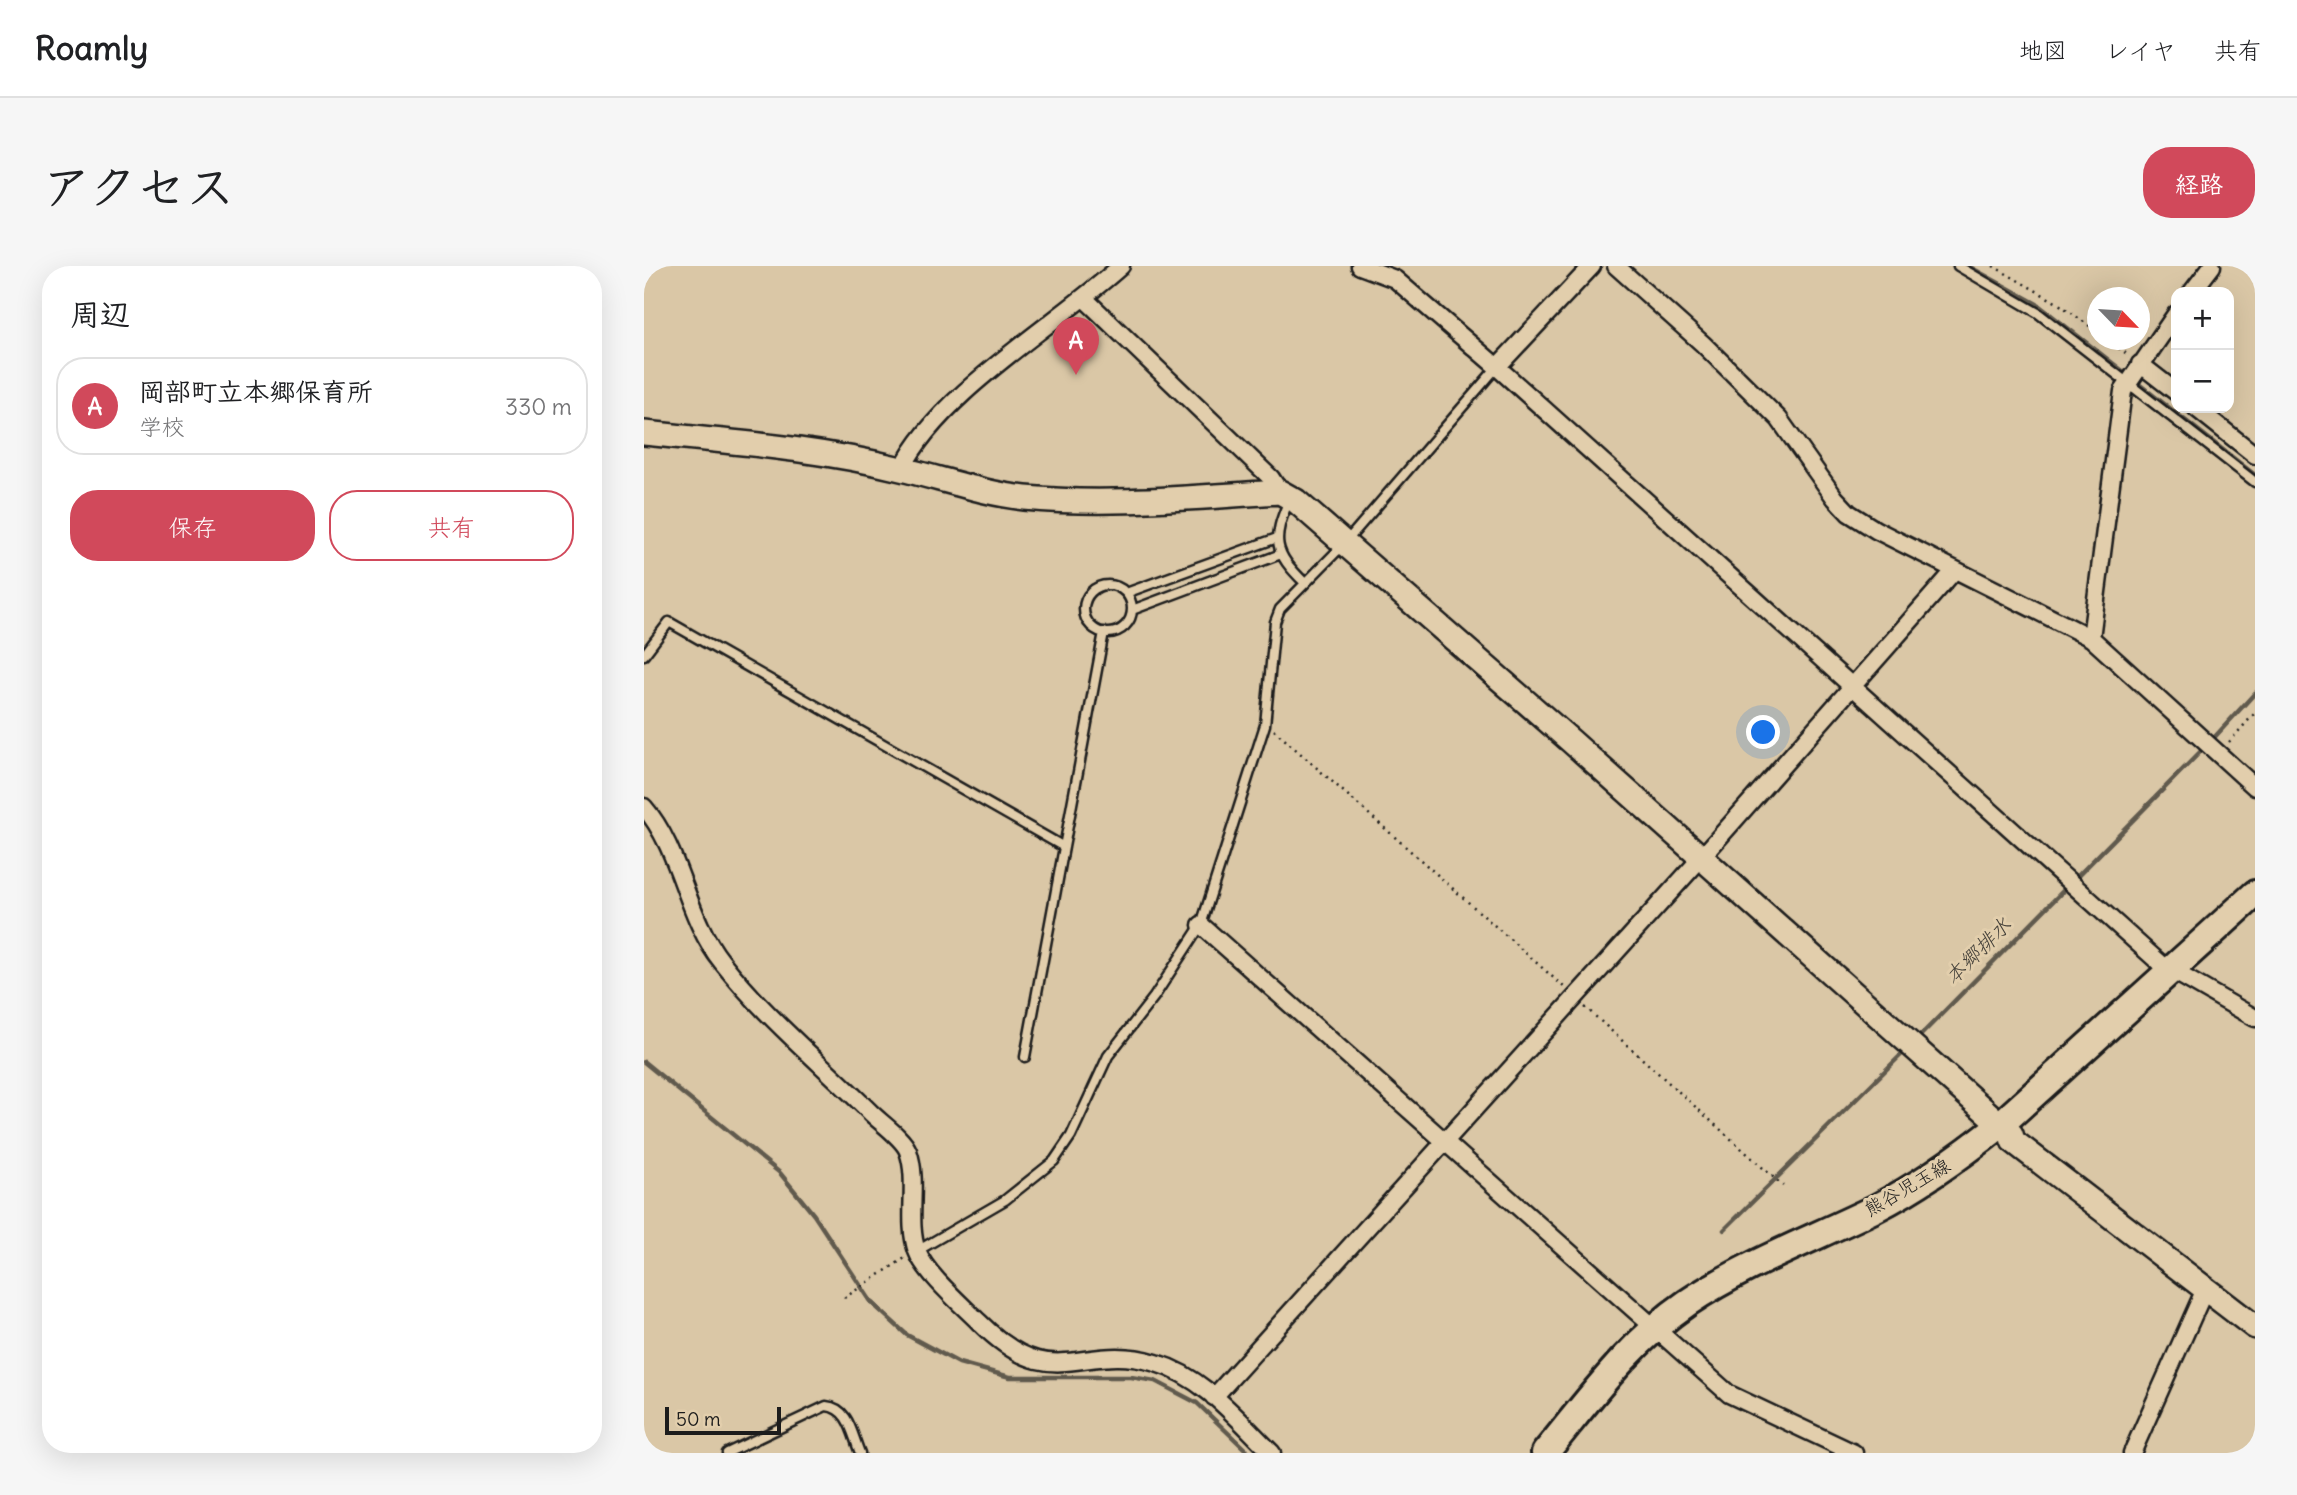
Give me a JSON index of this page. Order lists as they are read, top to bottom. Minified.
{"streets":{"main road":["熊谷児玉線"]},"water":["本郷排水"],"scale_bar":"50 m","north":"bottom right","page":{"header":"Roamly","nav":["地図","レイヤ","共有"],"title":"アクセス","buttons":["経路",["保存","共有"]],"heading":"周辺","map_buttons":["+","−"],"pins":"A","list":[{"mark":"A","name":"岡部町立本郷保育所","note":"学校","value":"330 m"}],"scale":"50 m"}}
